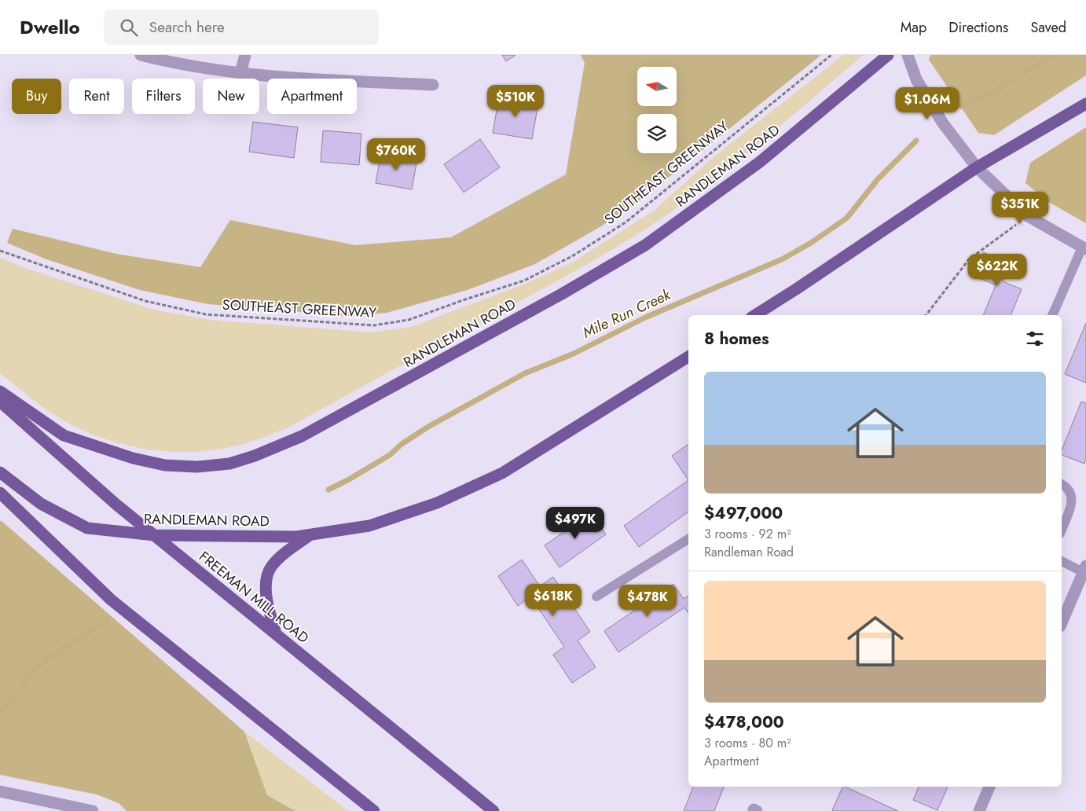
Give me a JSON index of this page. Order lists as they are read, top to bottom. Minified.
{"streets":{"main road":["RANDLEMAN ROAD","FREEMAN MILL ROAD"],"path":["SOUTHEAST GREENWAY"]},"crossings":[["RANDLEMAN ROAD","FREEMAN MILL ROAD"]],"water":["Mile Run Creek"],"north":"left","page":{"header":"Dwello","search":"Search here","nav":["Map","Directions","Saved"],"chip":["Buy","Rent","Filters","New","Apartment"],"price":["$510K","$1.06M","$760K","$351K","$622K","$497K","$618K","$478K"],"heading":"8 homes","list":[{"name":"$497,000","note":"3 rooms · 92 m² · Randleman Road"},{"name":"$478,000","note":"3 rooms · 80 m² · Apartment"}]}}
